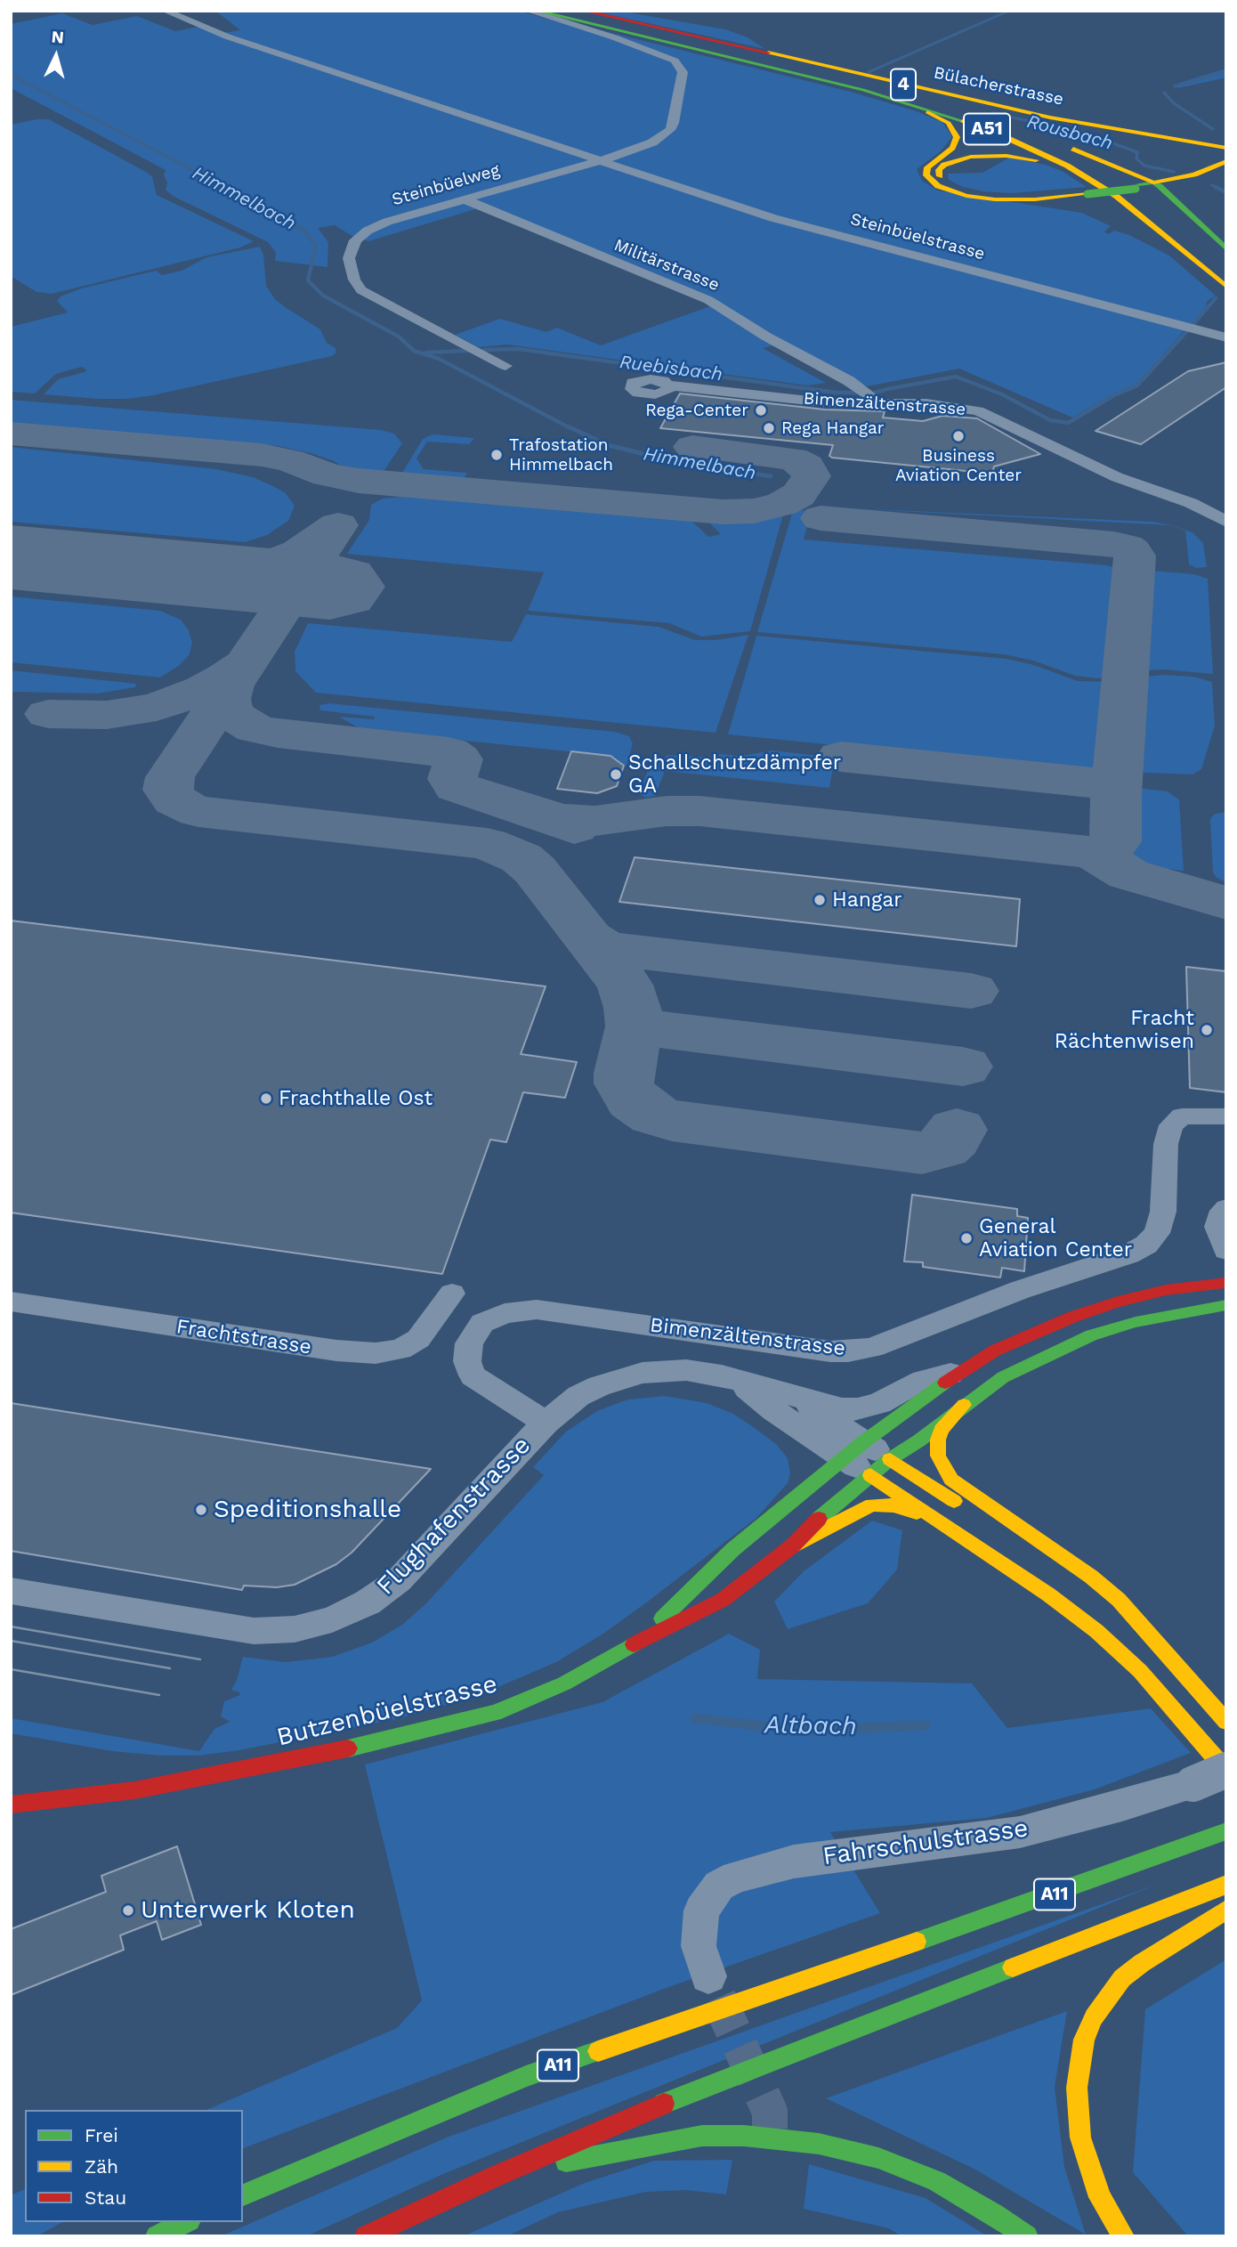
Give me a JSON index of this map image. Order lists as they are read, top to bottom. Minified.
{"streets":{"main road":["4","Bülacherstrasse","A51","Flughafenstrasse","Butzenbüelstrasse","A11"],"street":["Steinbüelweg","Steinbüelstrasse","Militärstrasse","Bimenzältenstrasse","Frachtstrasse","Fahrschulstrasse"]},"crossings":[["Steinbüelweg","Steinbüelstrasse"],["Steinbüelweg","Militärstrasse"],["Militärstrasse","Bimenzältenstrasse"],["Bimenzältenstrasse","Flughafenstrasse"],["Flughafenstrasse","Butzenbüelstrasse"]],"water":["Rousbach","Himmelbach","Ruebisbach","Altbach"],"places":["Rega-Center","Rega Hangar","Business Aviation Center","Trafostation Himmelbach","Schallschutzdämpfer GA","Hangar","Fracht Rächtenwisen","Frachthalle Ost","General Aviation Center","Speditionshalle","Unterwerk Kloten"],"legend":["Frei","Zäh","Stau"],"north":"top"}
